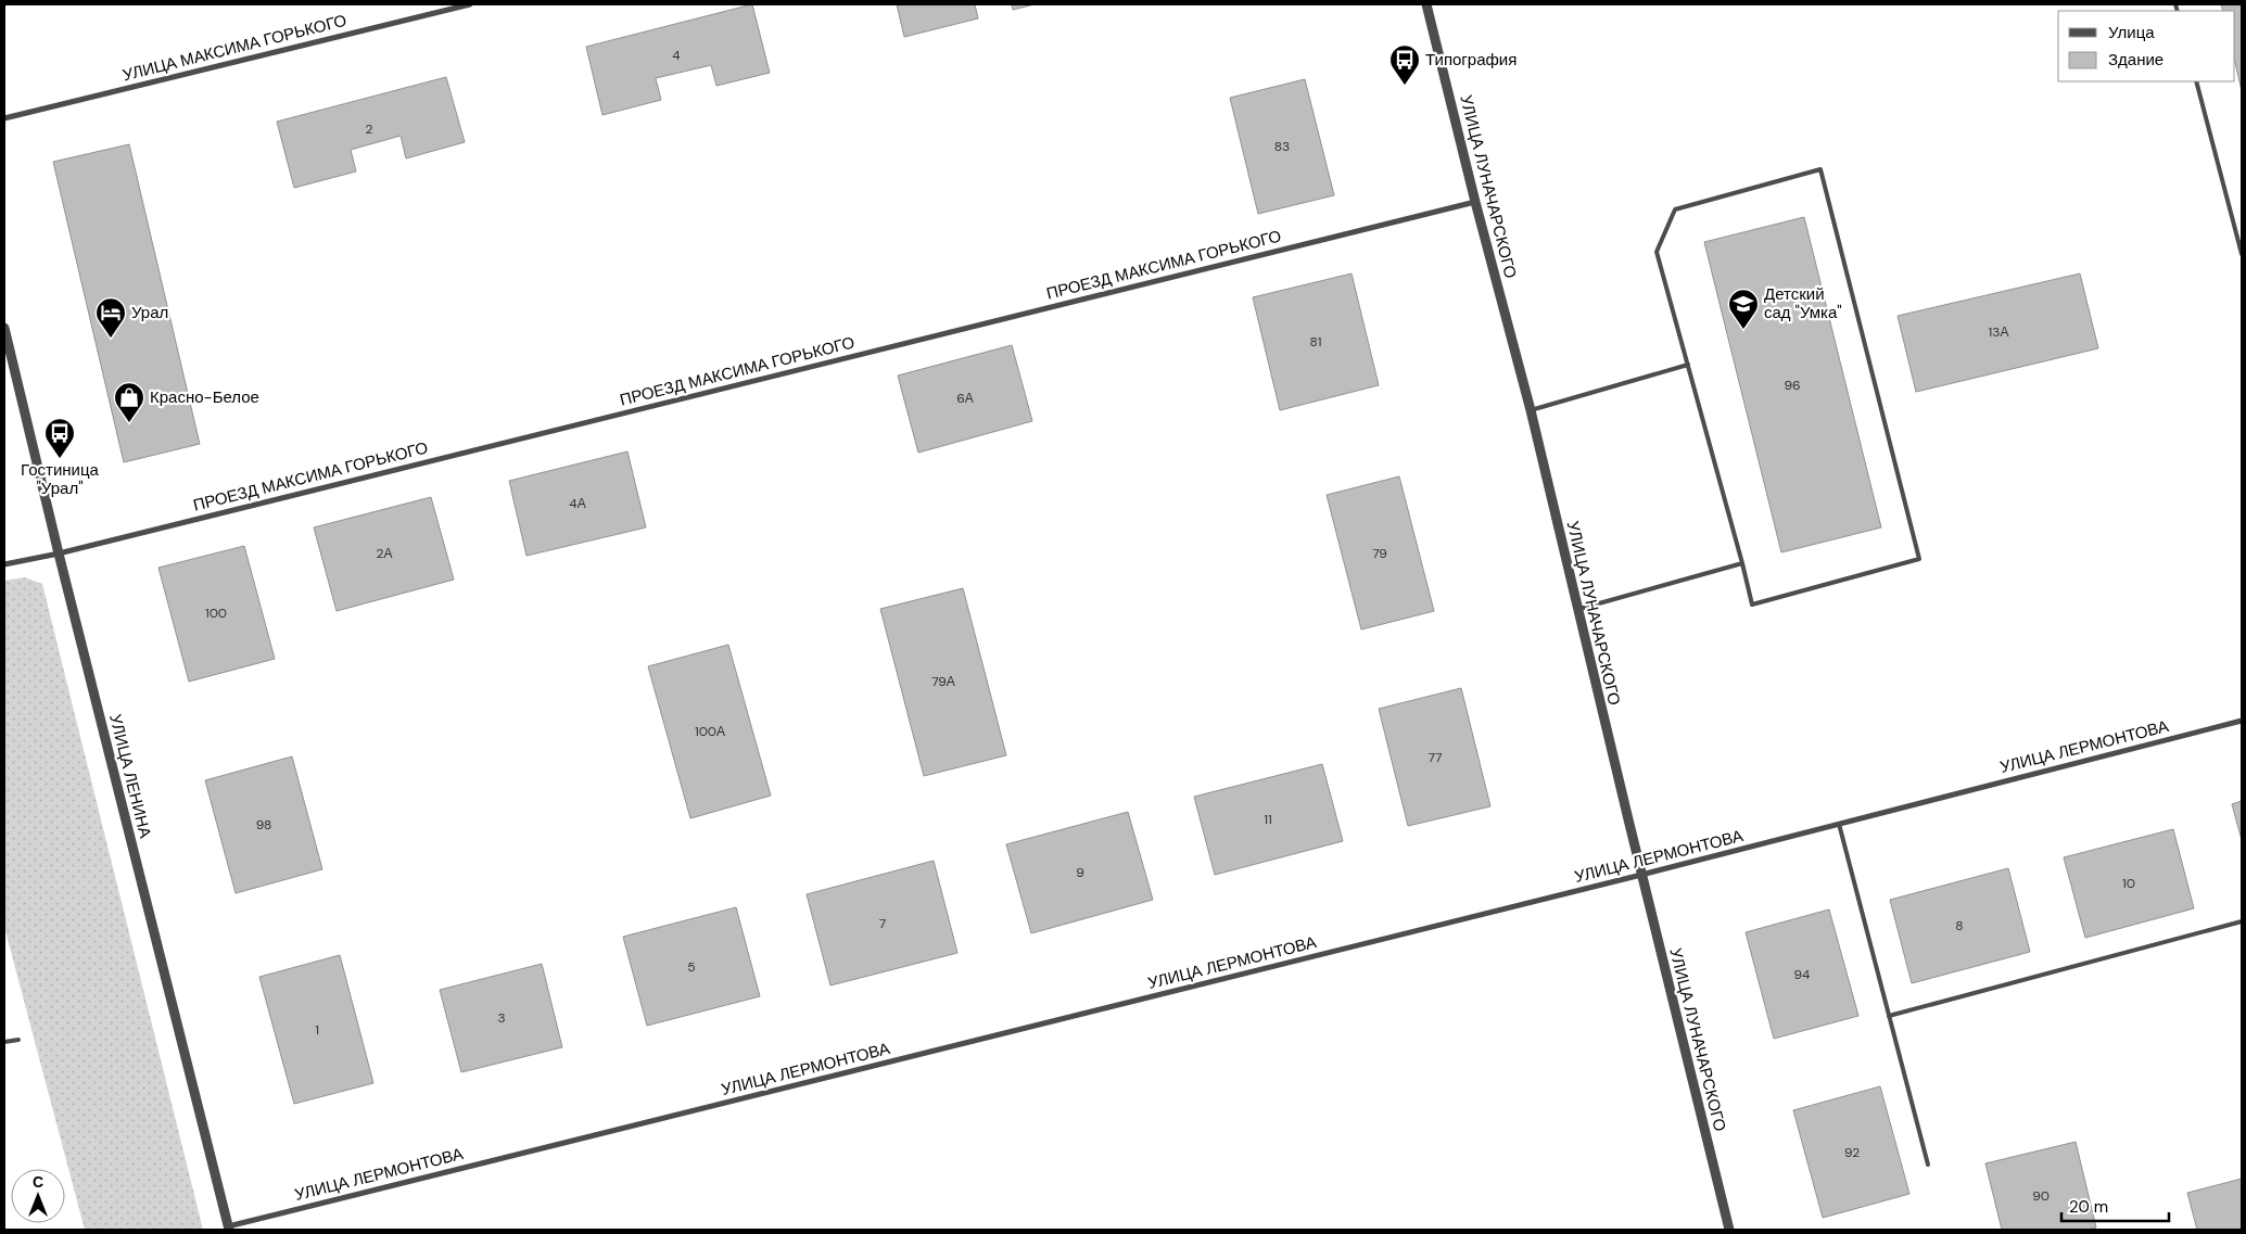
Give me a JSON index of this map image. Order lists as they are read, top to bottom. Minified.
{"streets":{"street":["УЛИЦА МАКСИМА ГОРЬКОГО","УЛИЦА ЛУНАЧАРСКОГО","ПРОЕЗД МАКСИМА ГОРЬКОГО","УЛИЦА ЛЕРМОНТОВА","УЛИЦА ЛЕНИНА"]},"crossings":[["УЛИЦА ЛУНАЧАРСКОГО","ПРОЕЗД МАКСИМА ГОРЬКОГО"],["УЛИЦА ЛУНАЧАРСКОГО","УЛИЦА ЛЕРМОНТОВА"],["ПРОЕЗД МАКСИМА ГОРЬКОГО","УЛИЦА ЛЕНИНА"],["УЛИЦА ЛЕРМОНТОВА","УЛИЦА ЛЕНИНА"]],"places":{"bus stop":["Типография","Гостиница \"Урал\""],"school or university":["Детский сад \"Умка\""],"hotel":["Урал"],"shop":["Красно-Белое"]},"house_numbers":["4","2","83","13А","81","96","6А","4А","2А","79","100","79А","100А","77","11","98","9","10","7","8","5","94","3","1","92","90"],"legend":["Улица","Здание"],"scale_bar":"20 m","north":"top"}
